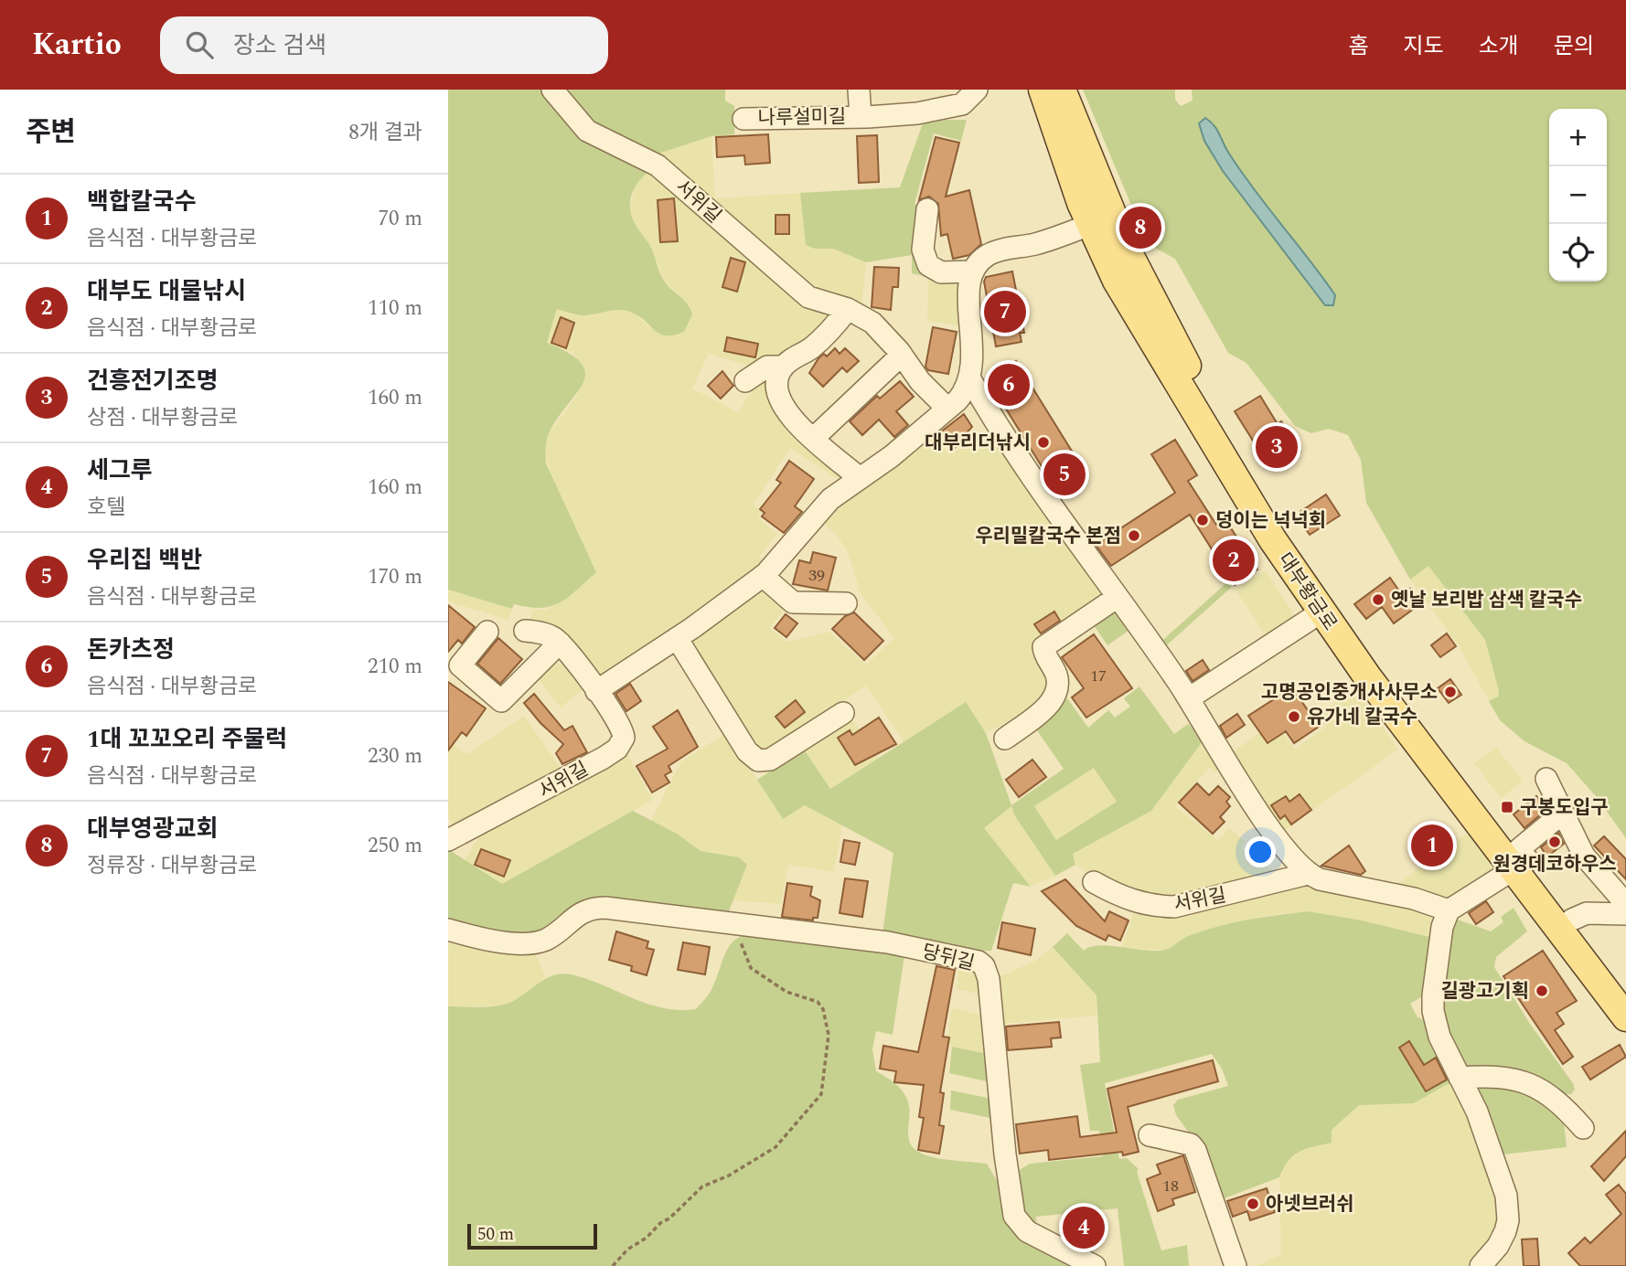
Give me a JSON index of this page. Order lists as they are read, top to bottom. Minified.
{"streets":{"main road":["대부황금로"],"street":["나루설미길","서위길","당뒤길"]},"places":{"other":["대부리더낚시","덩이는 넉넉회","우리밀칼국수 본점","옛날 보리밥 삼색 칼국수","고명공인중개사사무소","유가네 칼국수","원경데코하우스","길광고기획","아넷브러쉬"],"transit":["구봉도입구"]},"house_numbers":["39","17","18"],"scale_bar":"50 m","page":{"header":"Kartio","search":"장소 검색","nav":["홈","지도","소개","문의"],"heading":["주변","8개 결과"],"map_buttons":["+","−"],"list":[{"mark":"1","name":"백합칼국수","note":"음식점 · 대부황금로","value":"70 m"},{"mark":"2","name":"대부도 대물낚시","note":"음식점 · 대부황금로","value":"110 m"},{"mark":"3","name":"건흥전기조명","note":"상점 · 대부황금로","value":"160 m"},{"mark":"4","name":"세그루","note":"호텔","value":"160 m"},{"mark":"5","name":"우리집 백반","note":"음식점 · 대부황금로","value":"170 m"},{"mark":"6","name":"돈카츠정","note":"음식점 · 대부황금로","value":"210 m"},{"mark":"7","name":"1대 꼬꼬오리 주물럭","note":"음식점 · 대부황금로","value":"230 m"},{"mark":"8","name":"대부영광교회","note":"정류장 · 대부황금로","value":"250 m"}],"pins":["8","7","6","3","5","2","1","4"],"scale":"50 m"}}
